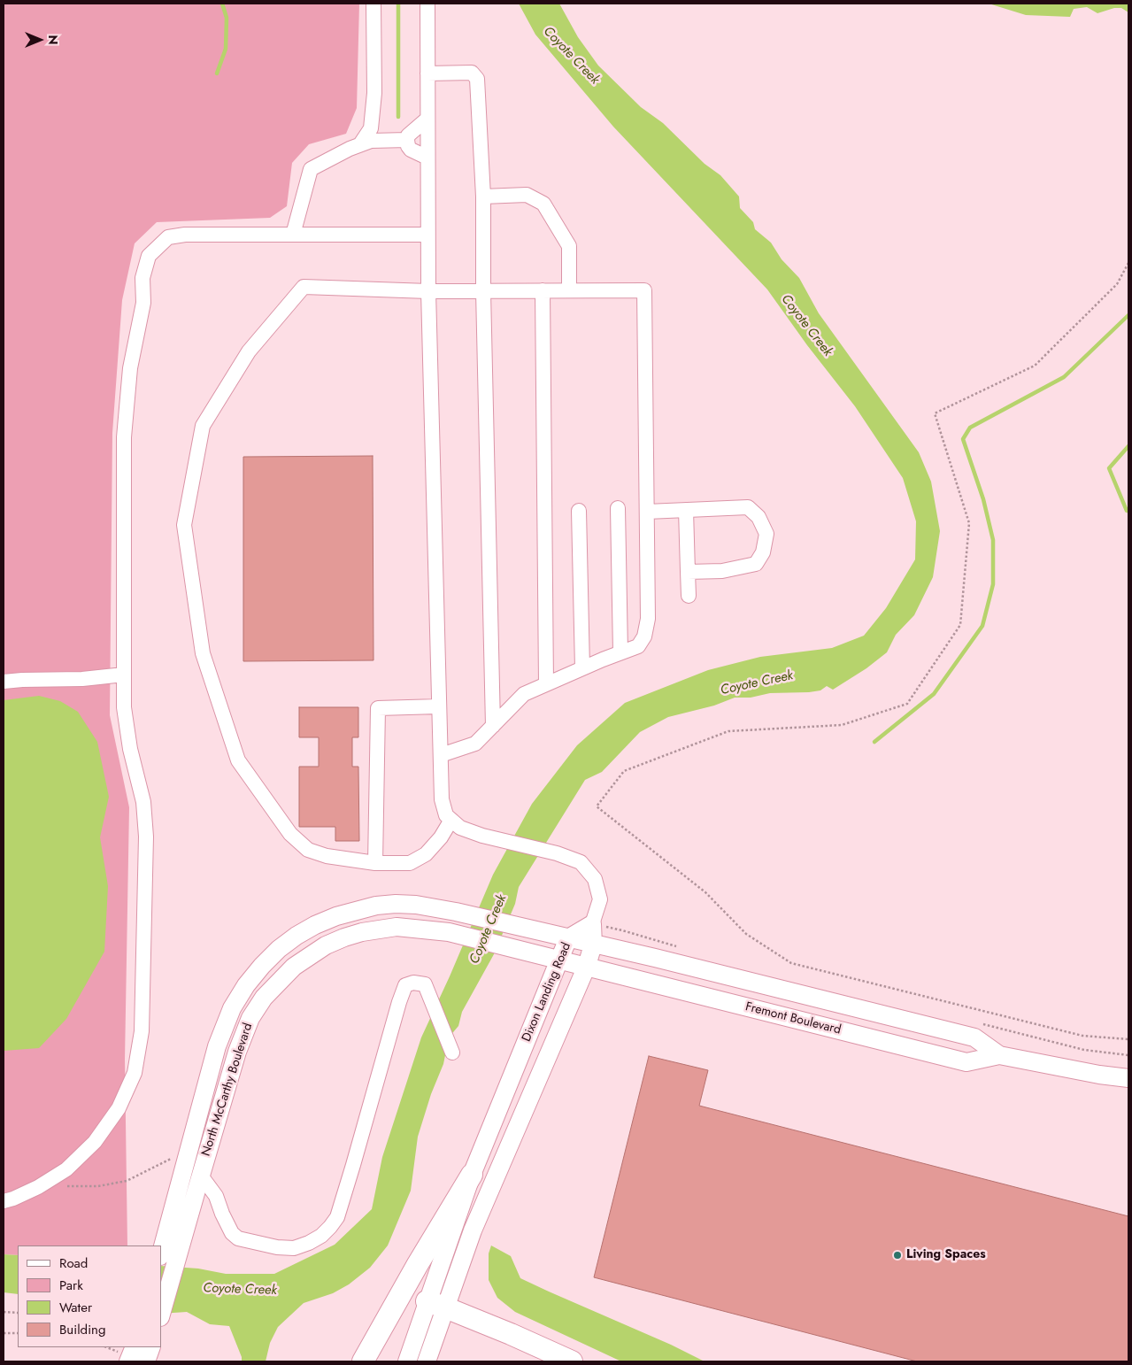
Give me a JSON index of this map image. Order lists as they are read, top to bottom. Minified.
{"streets":{"main road":["Dixon Landing Road","Fremont Boulevard","North McCarthy Boulevard"]},"crossings":[["Dixon Landing Road","Fremont Boulevard"],["Dixon Landing Road","North McCarthy Boulevard"],["Fremont Boulevard","North McCarthy Boulevard"]],"water":["Coyote Creek"],"places":["Living Spaces"],"legend":["Road","Park","Water","Building"],"north":"right"}
